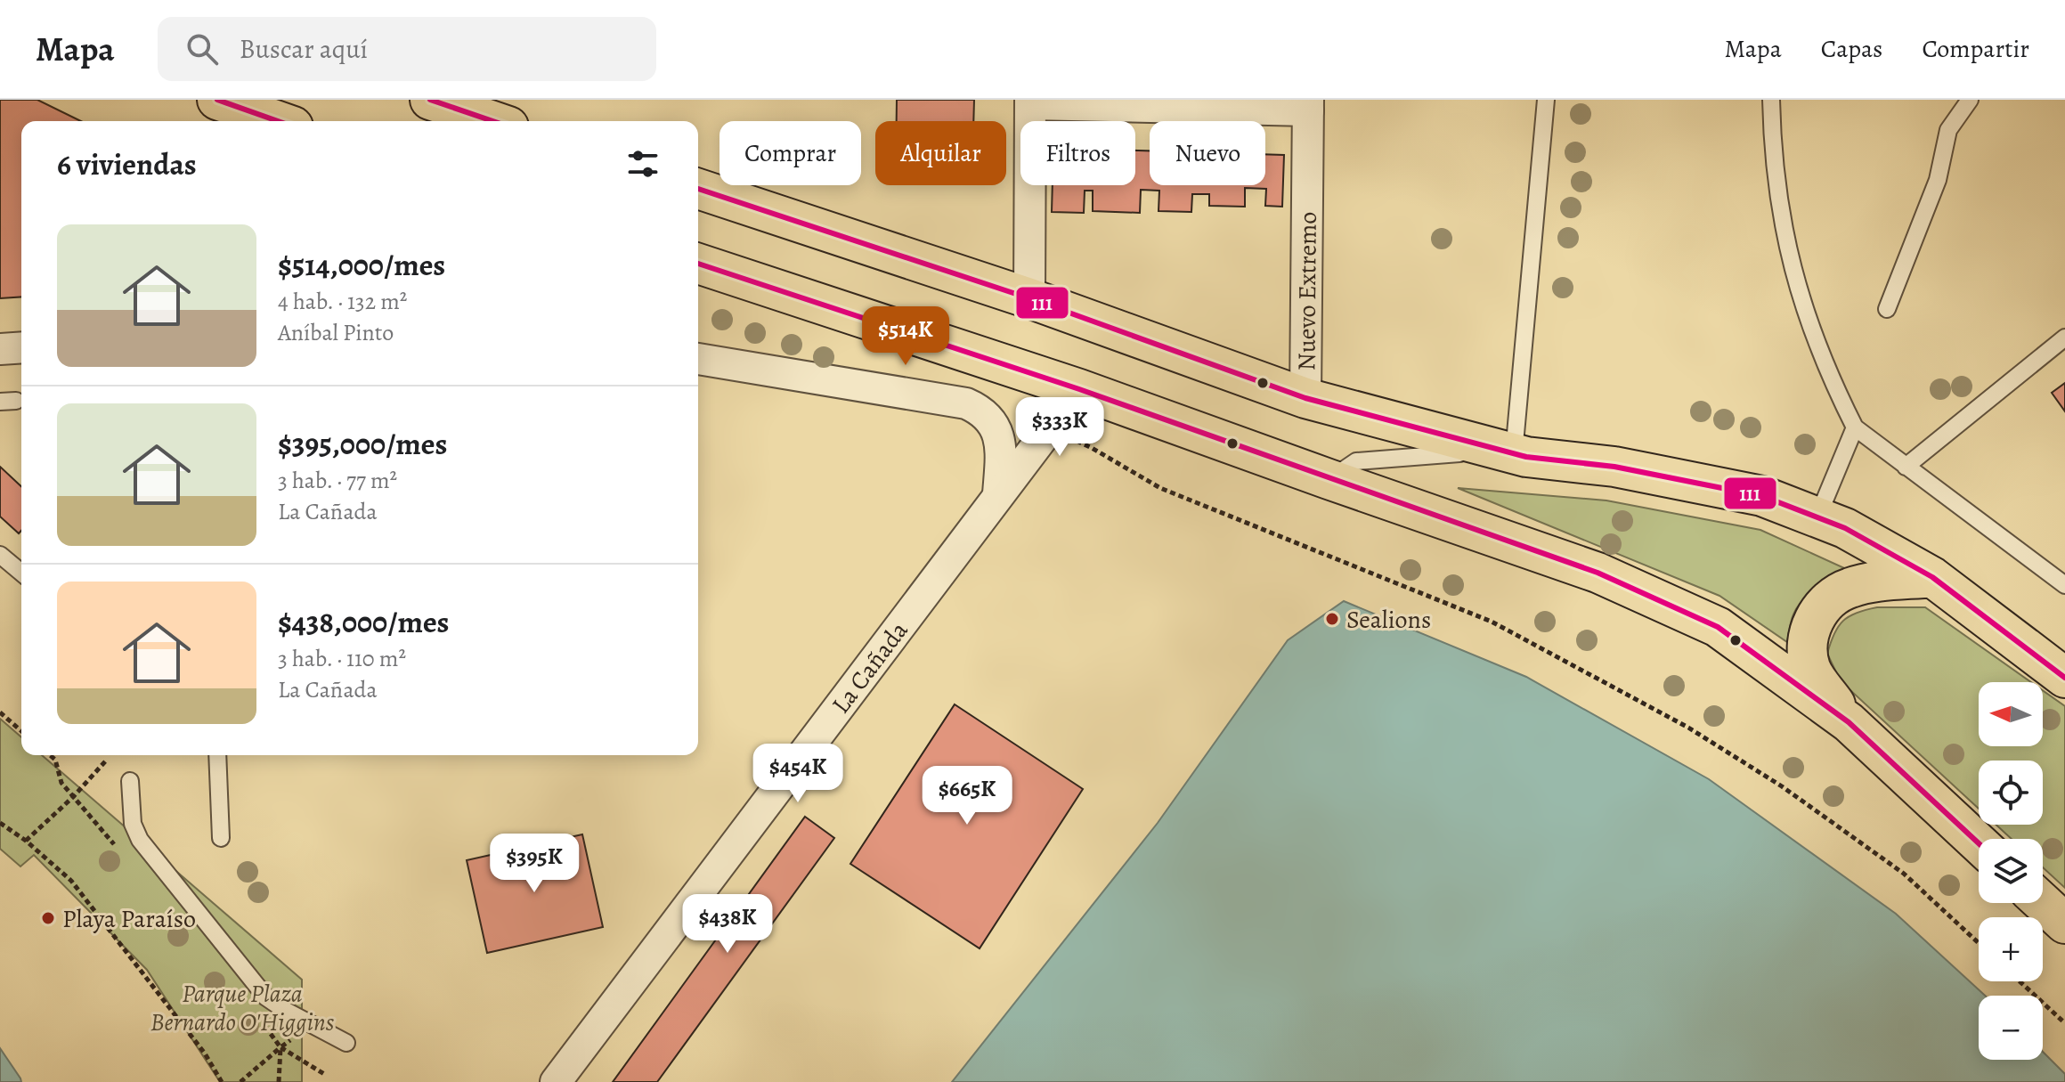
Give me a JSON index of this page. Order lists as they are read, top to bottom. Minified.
{"streets":{"street":["Nuevo Extremo","La Cañada"]},"parks":["Parque Plaza Bernardo O'Higgins"],"places":["Sealions","Playa Paraíso"],"lines":["transit line 111"],"north":"left","page":{"header":"Mapa","search":"Buscar aquí","nav":["Mapa","Capas","Compartir"],"chip":["Comprar","Alquilar","Filtros","Nuevo"],"heading":"6 viviendas","list":[{"name":"$514,000/mes","note":"4 hab. · 132 m² · Aníbal Pinto"},{"name":"$395,000/mes","note":"3 hab. · 77 m² · La Cañada"},{"name":"$438,000/mes","note":"3 hab. · 110 m² · La Cañada"}],"price":["$514K","$333K","$454K","$665K","$395K","$438K"],"map_buttons":["+","−"]}}
